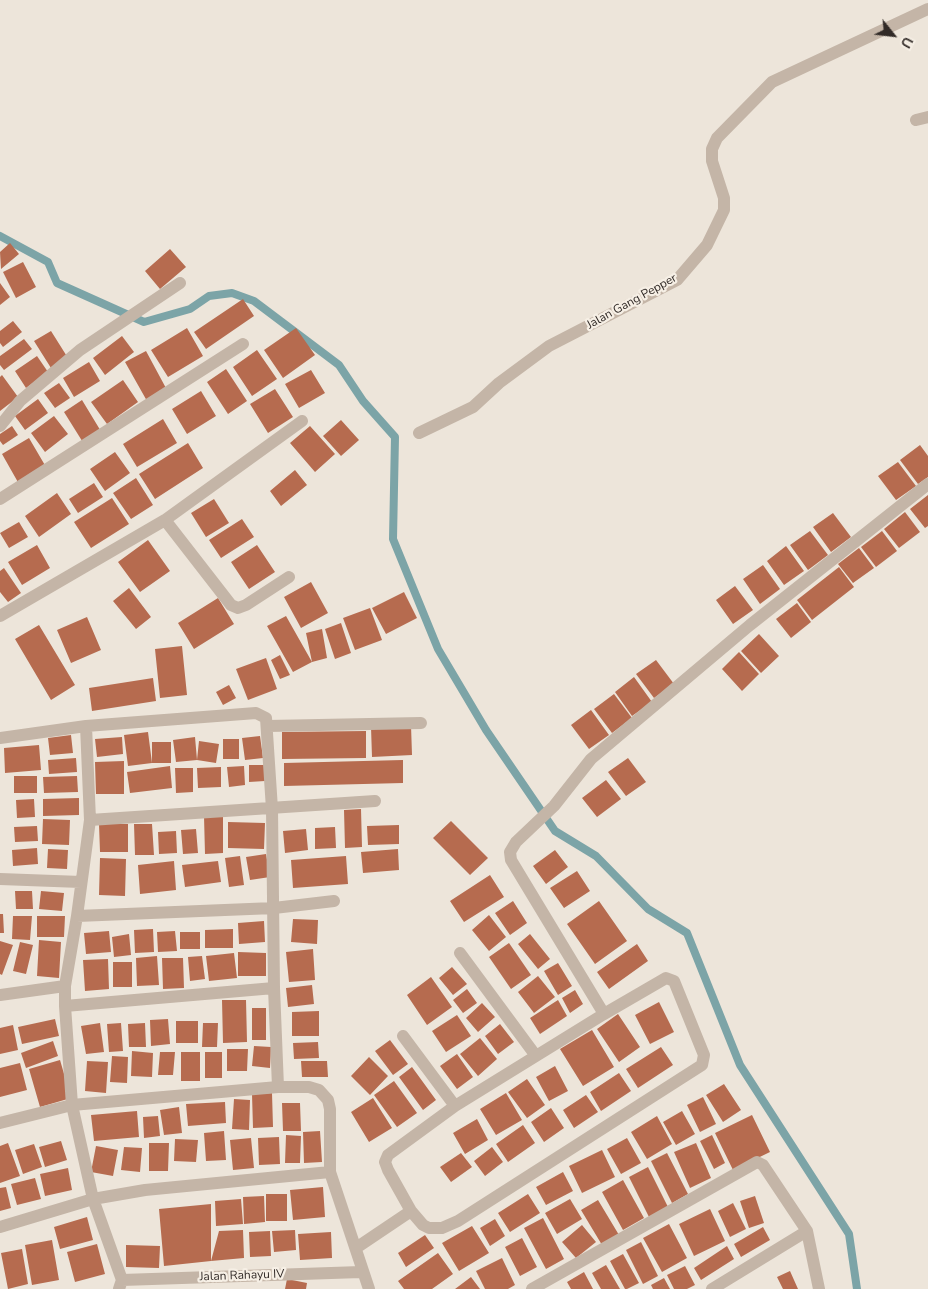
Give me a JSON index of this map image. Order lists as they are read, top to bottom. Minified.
{"streets":{"street":["Jalan Gang Pepper","Jalan Rahayu IV"]},"north":"bottom right"}
